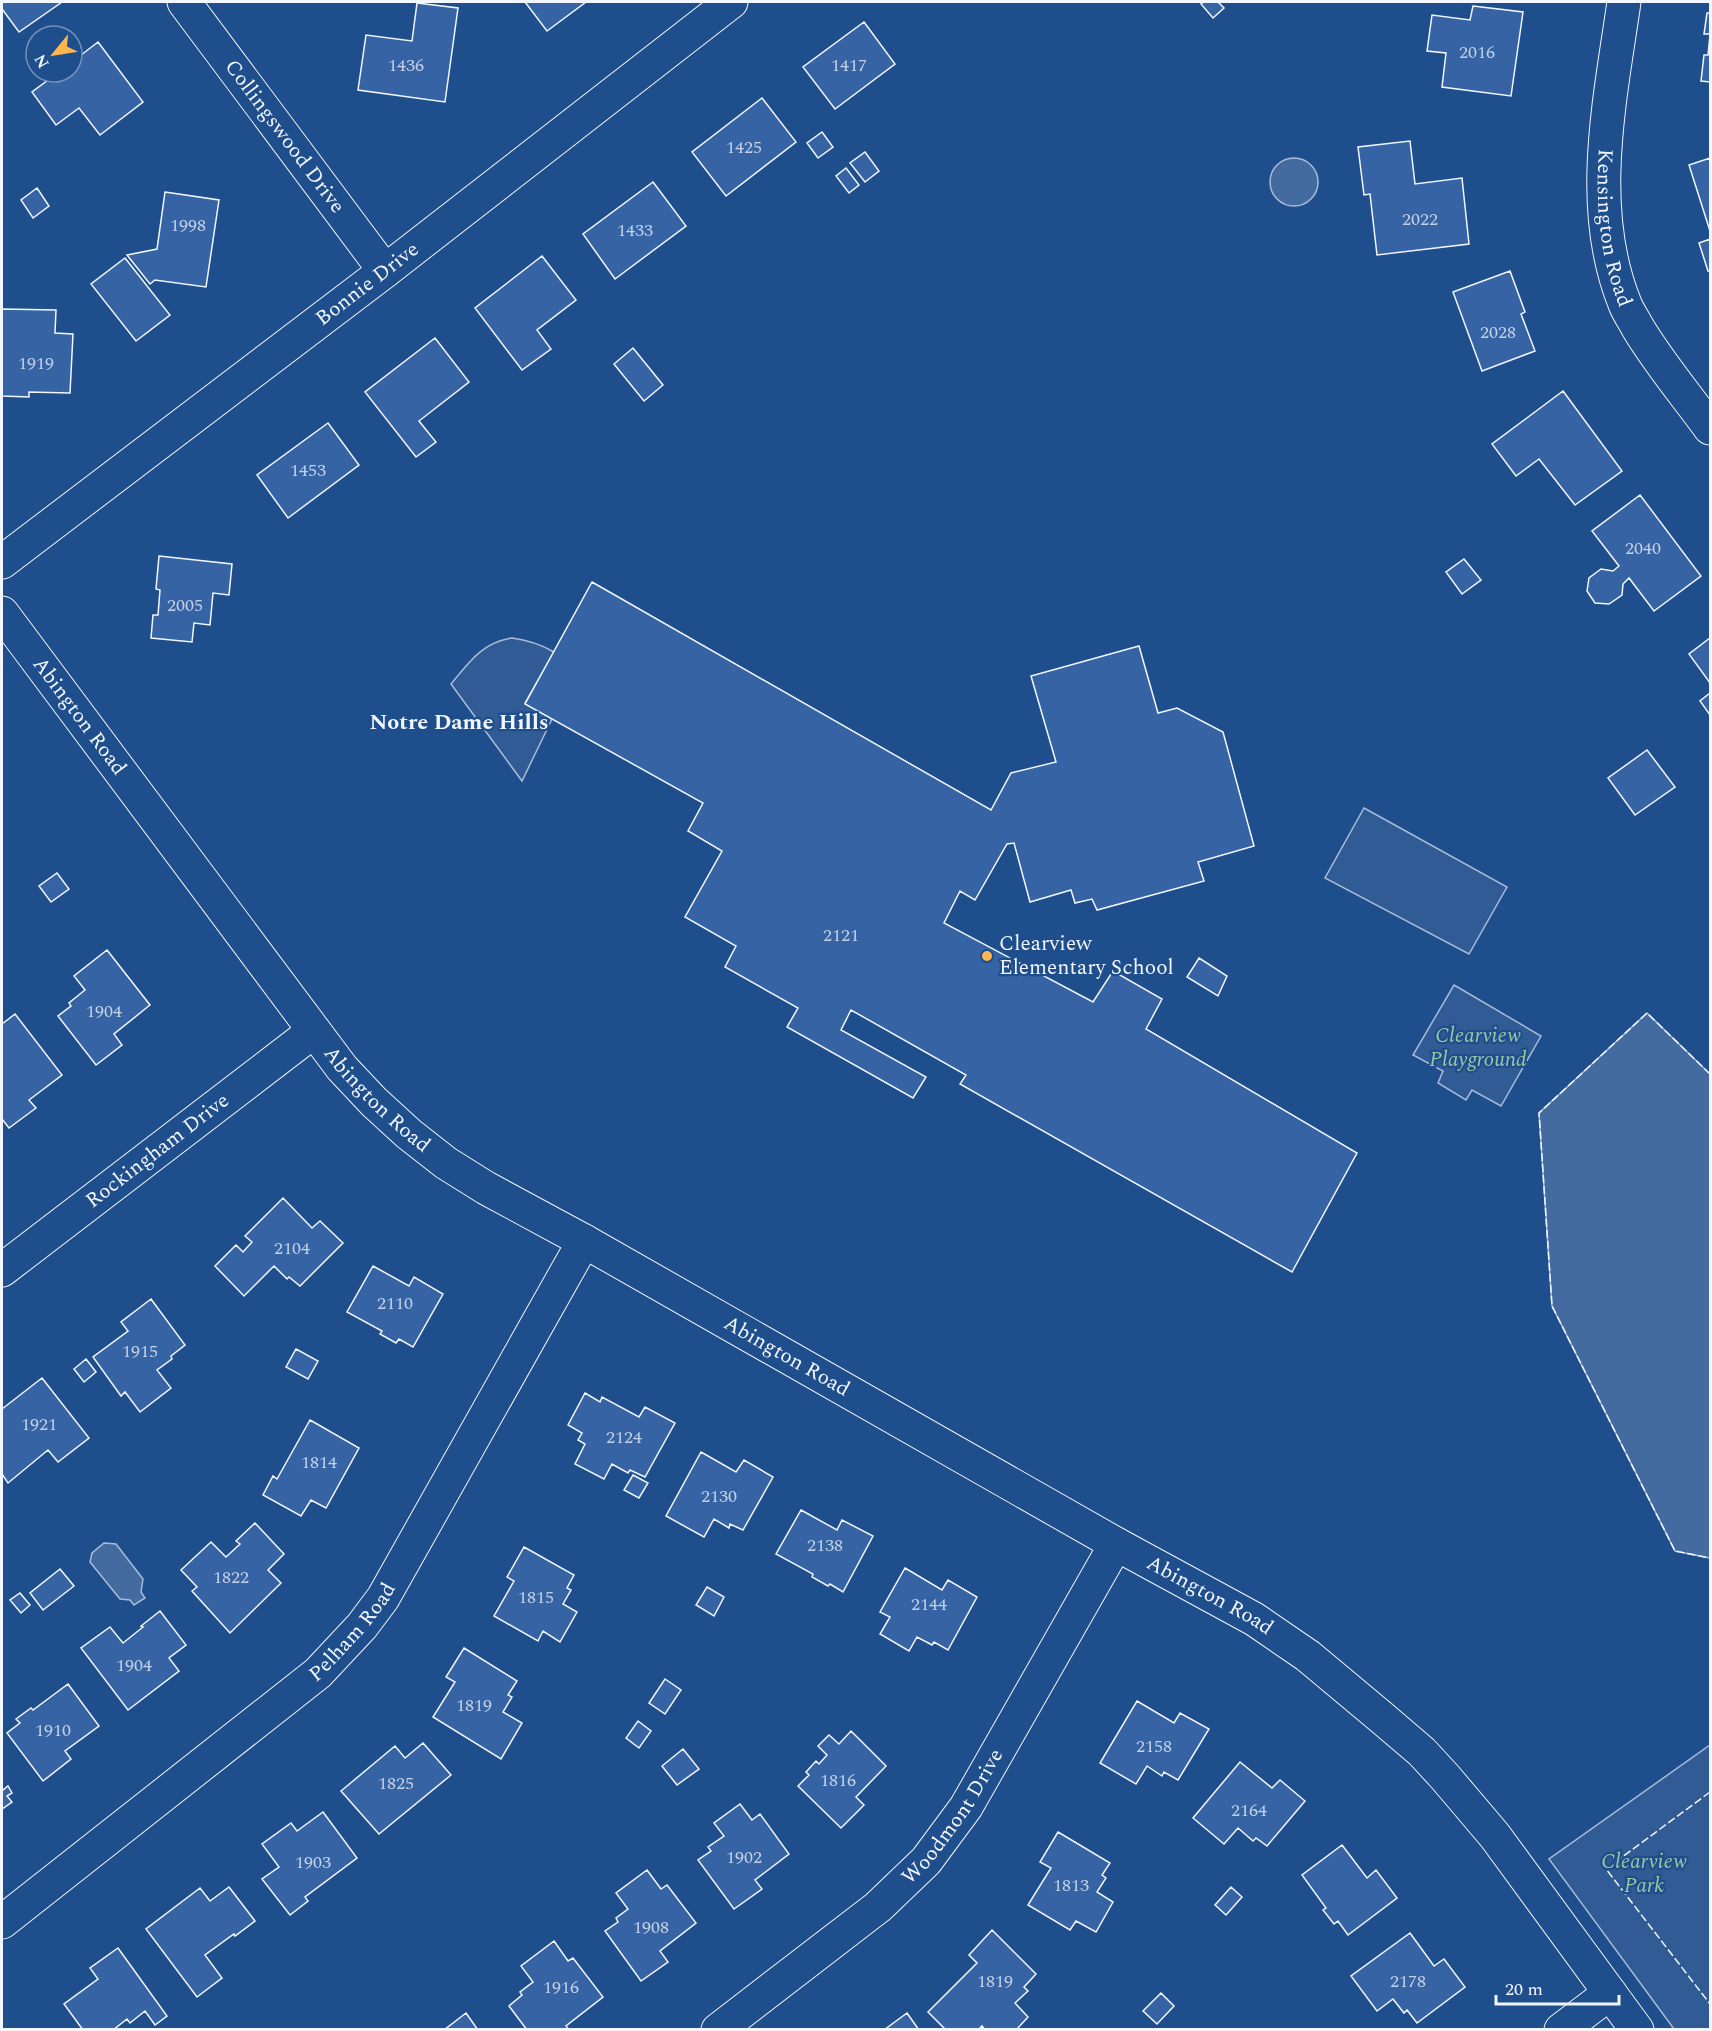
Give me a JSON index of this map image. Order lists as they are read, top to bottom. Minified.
{"streets":{"street":["Collingswood Drive","Kensington Road","Bonnie Drive","Abington Road","Rockingham Drive","Pelham Road","Woodmont Drive"]},"crossings":[["Collingswood Drive","Bonnie Drive"],["Abington Road","Rockingham Drive"],["Abington Road","Pelham Road"],["Abington Road","Woodmont Drive"]],"districts":["Notre Dame Hills"],"parks":["Clearview Playground","Clearview Park"],"places":["Clearview Elementary School"],"house_numbers":["2016","1436","1417","1425","2022","1998","1433","2028","1919","1453","2040","2005","2121","1904","2104","2110","1915","1921","2124","1814","2130","2138","1822","1815","2144","1904","1819","1910","2158","1816","1825","2164","1902","1903","1813","1908","1819","2178","1916"],"scale_bar":"20 m","north":"bottom left"}
